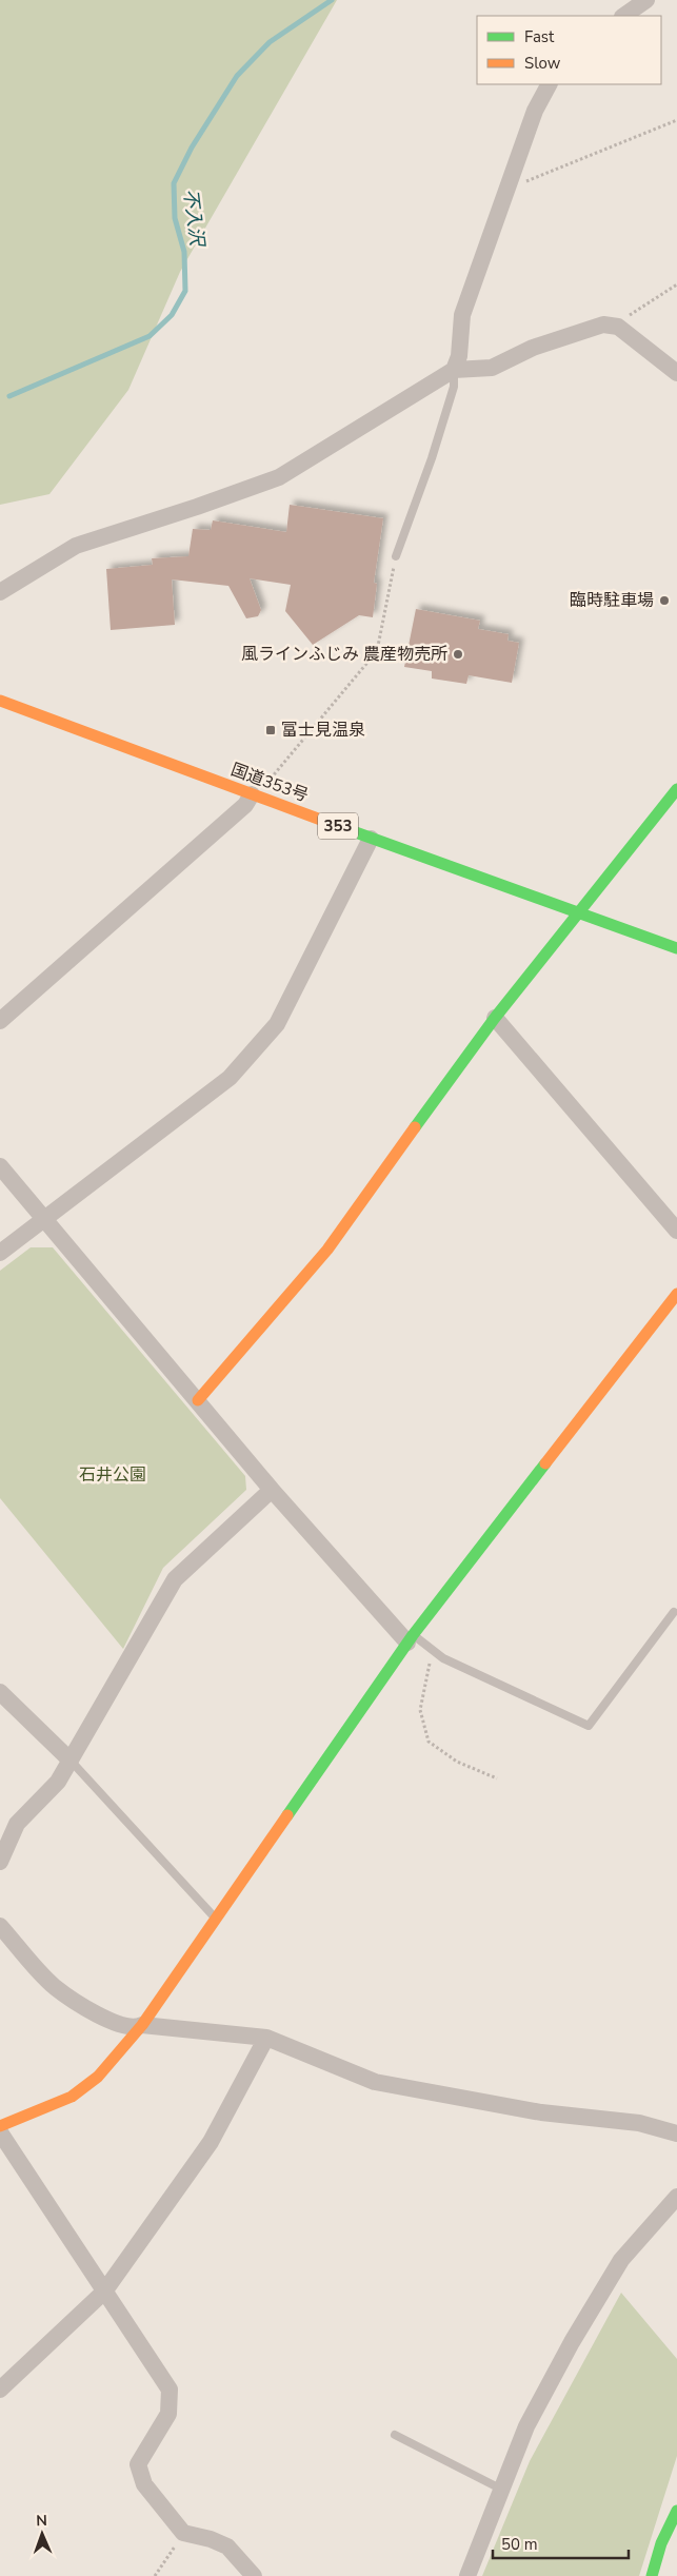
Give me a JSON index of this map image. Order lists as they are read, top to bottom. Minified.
{"streets":{"main road":["国道353号","353"]},"water":["不入沢"],"parks":["石井公園"],"places":{"other":["臨時駐車場","風ラインふじみ 農産物売所"],"transit":["富士見温泉"]},"legend":["Fast","Slow"],"scale_bar":"50 m","north":"top"}
